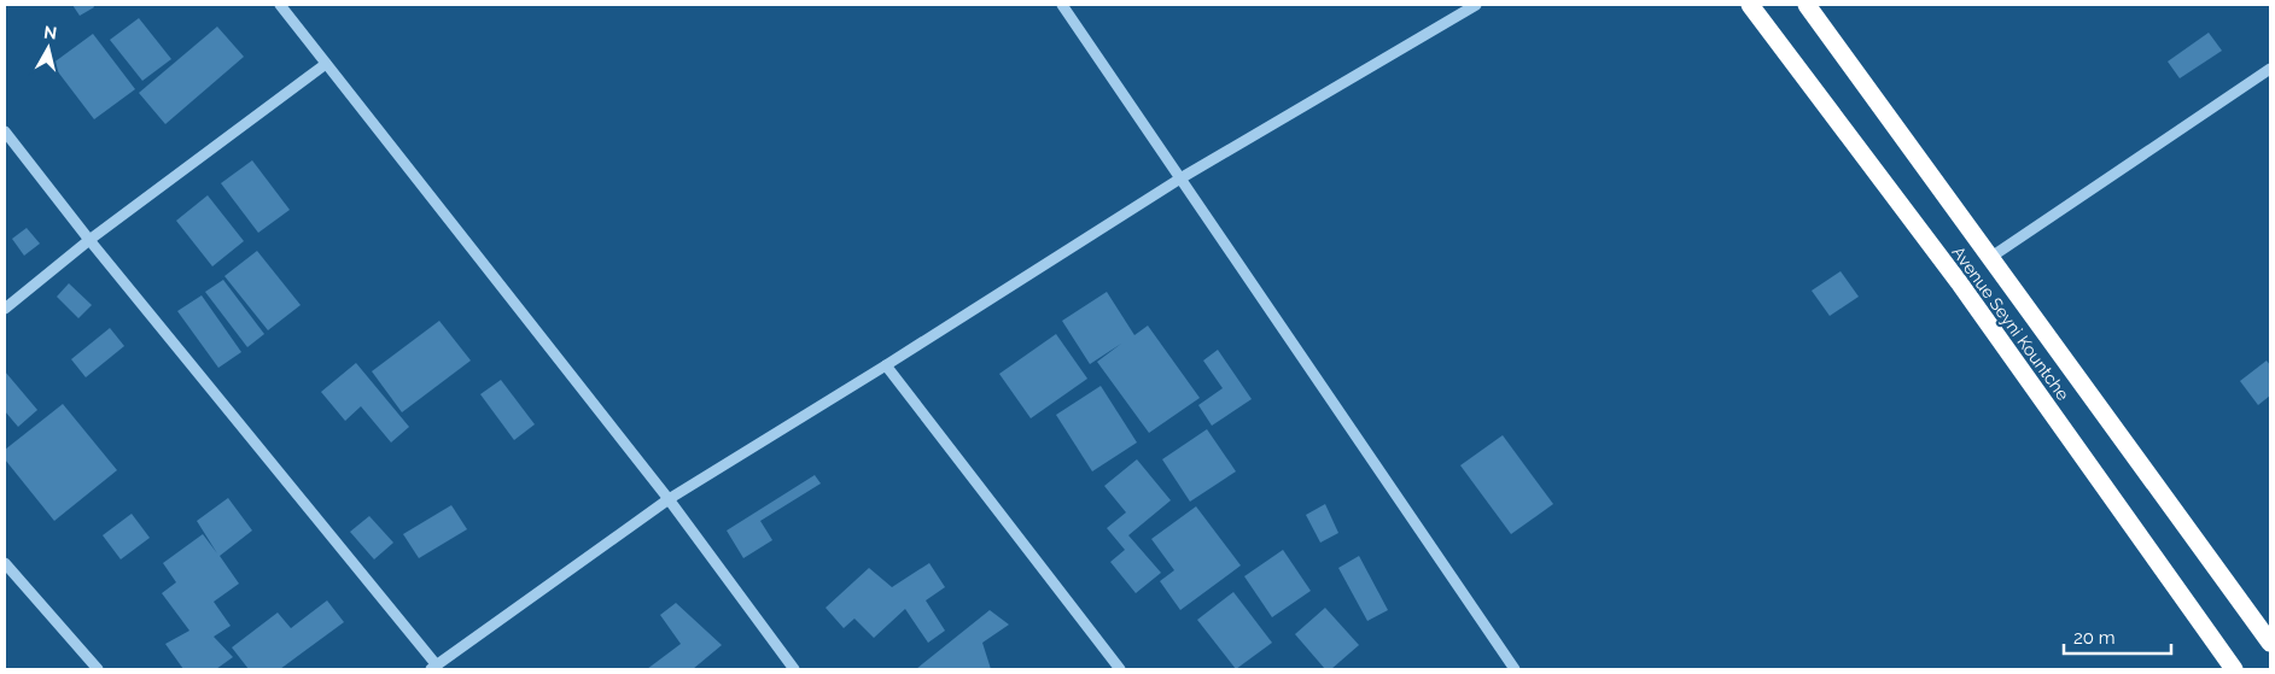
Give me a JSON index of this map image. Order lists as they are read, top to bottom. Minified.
{"streets":{"highway":["Avenue Seyni Kountche"]},"scale_bar":"20 m","north":"top"}
